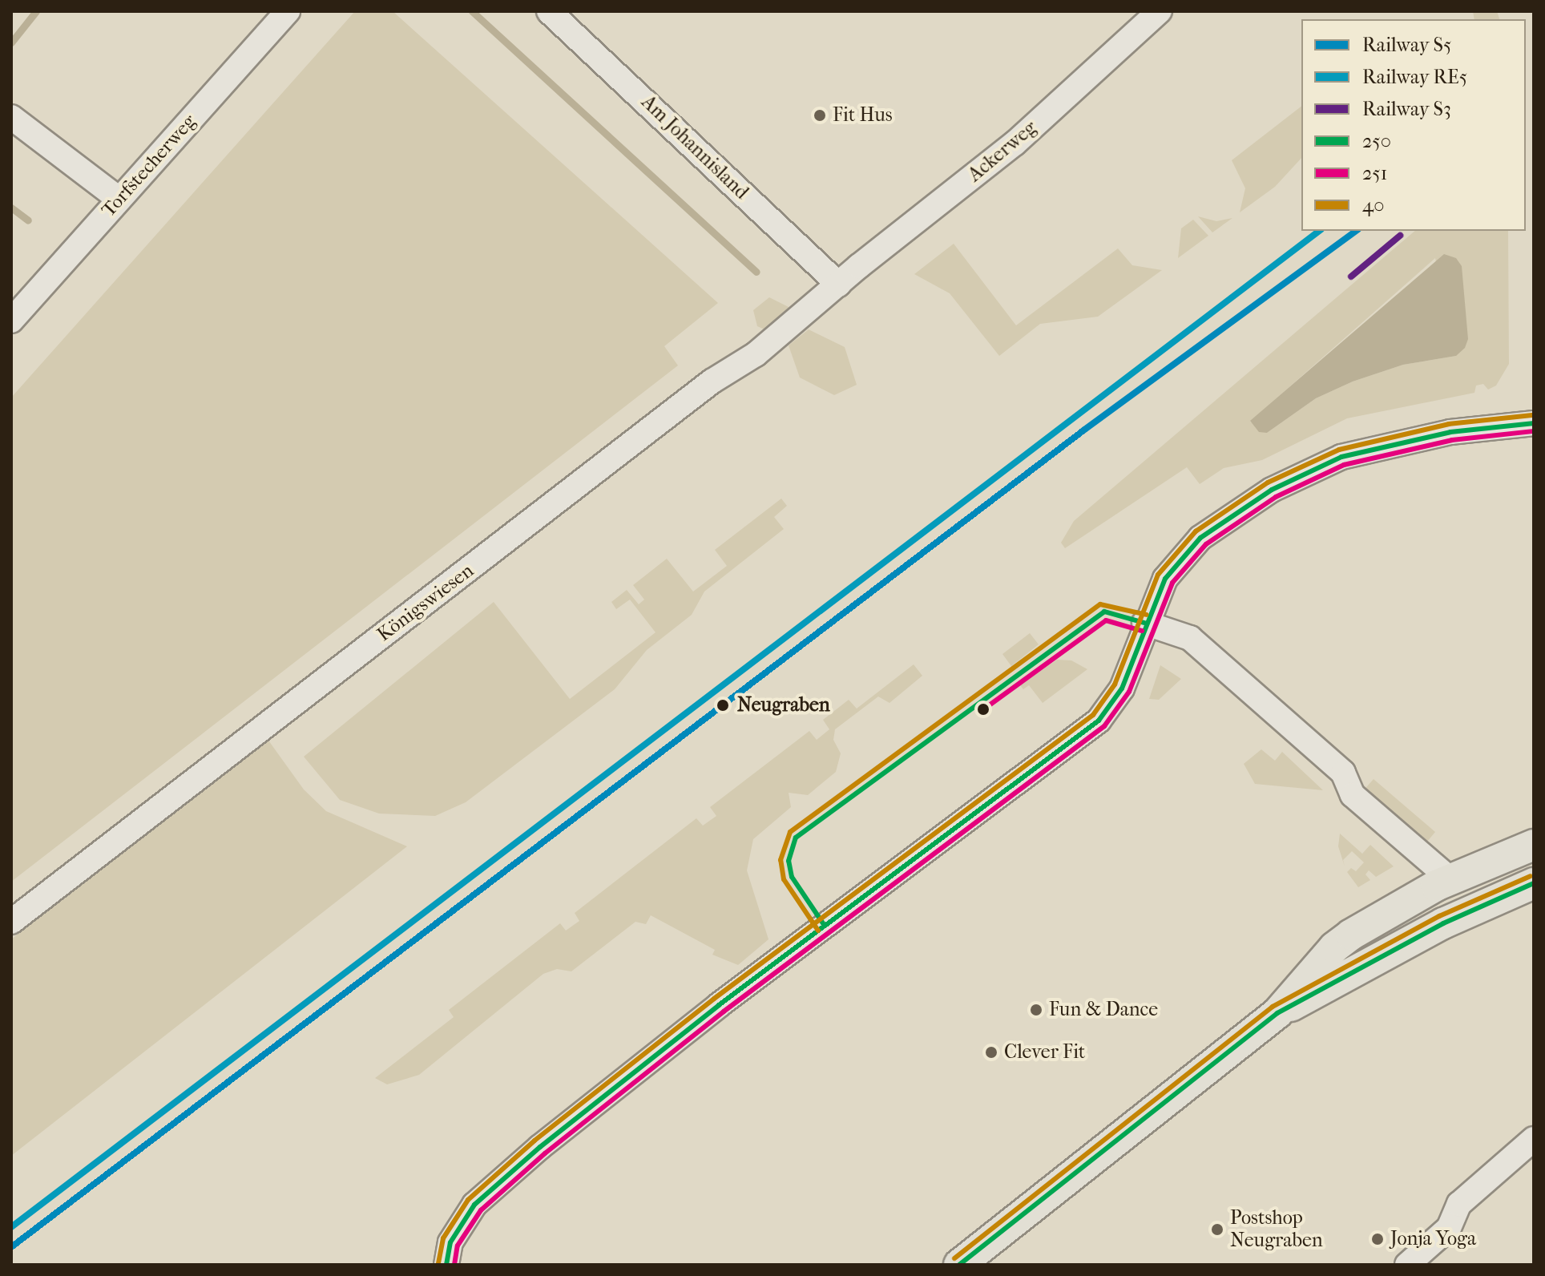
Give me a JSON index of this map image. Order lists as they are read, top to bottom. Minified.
{"streets":{"street":["Am Johannisland","Ackerweg","Torfstecherweg","Königswiesen"]},"crossings":[["Am Johannisland","Ackerweg"],["Am Johannisland","Königswiesen"],["Ackerweg","Königswiesen"]],"places":["Fit Hus","Neugraben","Fun & Dance","Clever Fit","Postshop Neugraben","Jonja Yoga"],"lines":["rail line S5","rail line RE5","rail line S3","transit line 40","transit line 250","transit line 251"],"legend":["Railway S5","Railway RE5","Railway S3","250","251","40"]}
